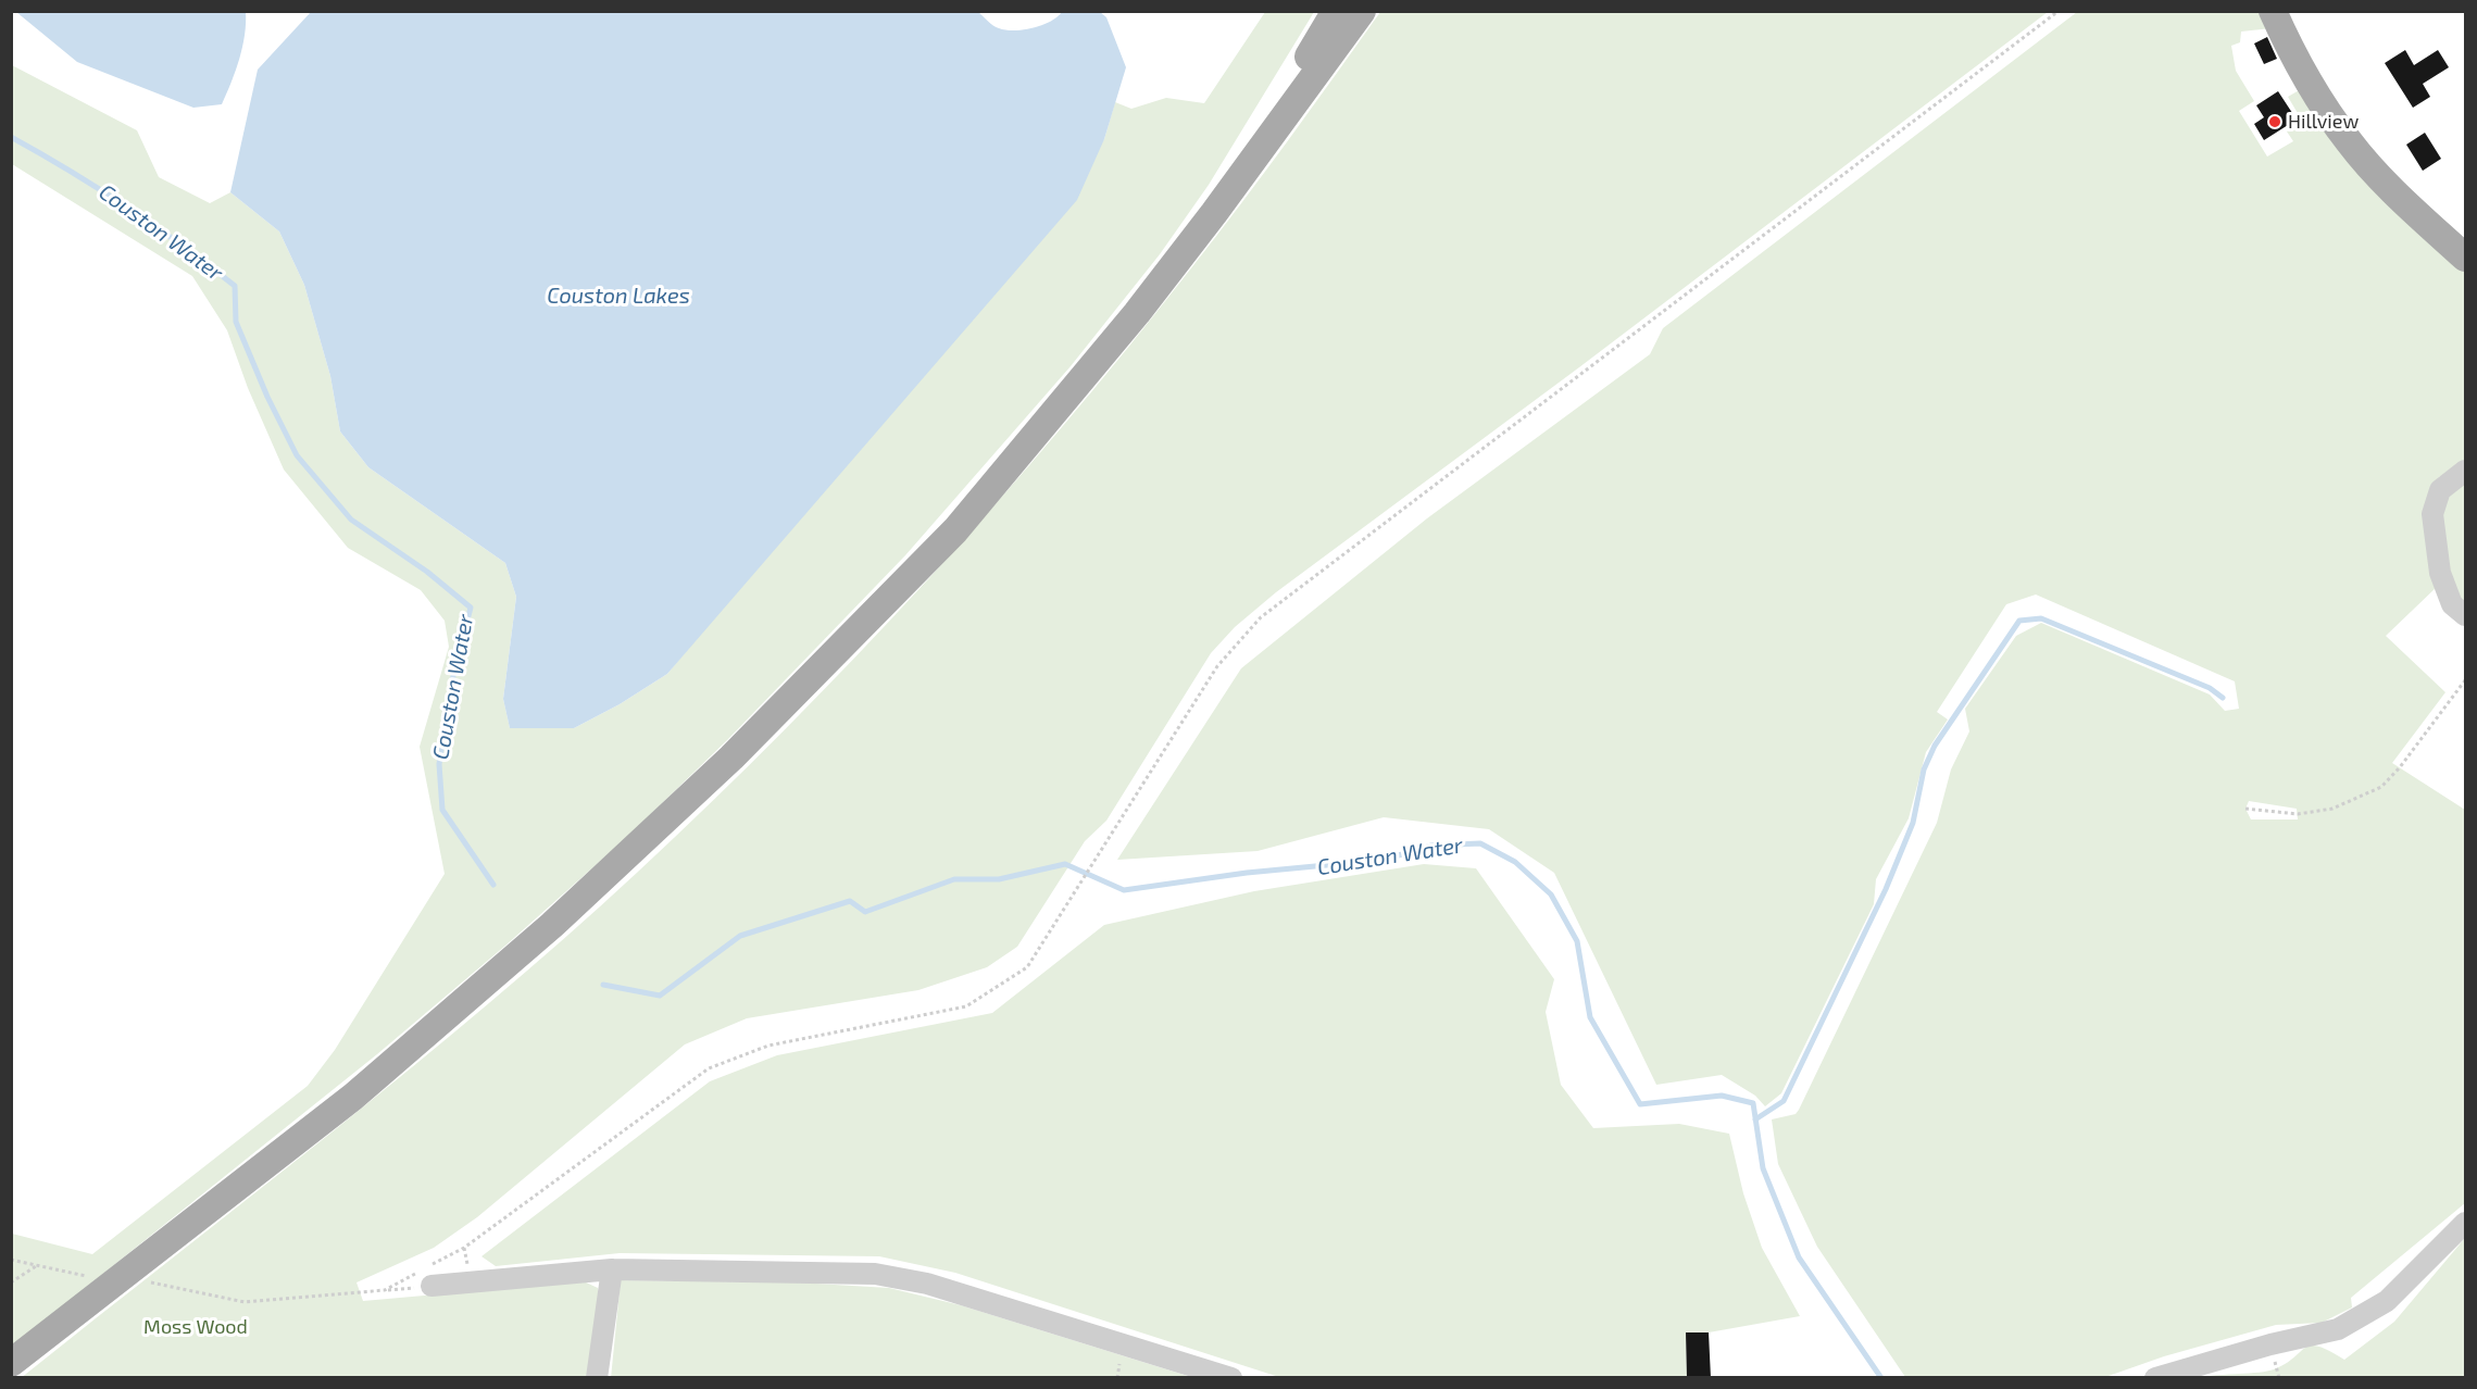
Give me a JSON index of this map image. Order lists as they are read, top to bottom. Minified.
{"water":["Couston Water","Couston Lakes"],"parks":["Moss Wood"],"places":["Hillview"]}
